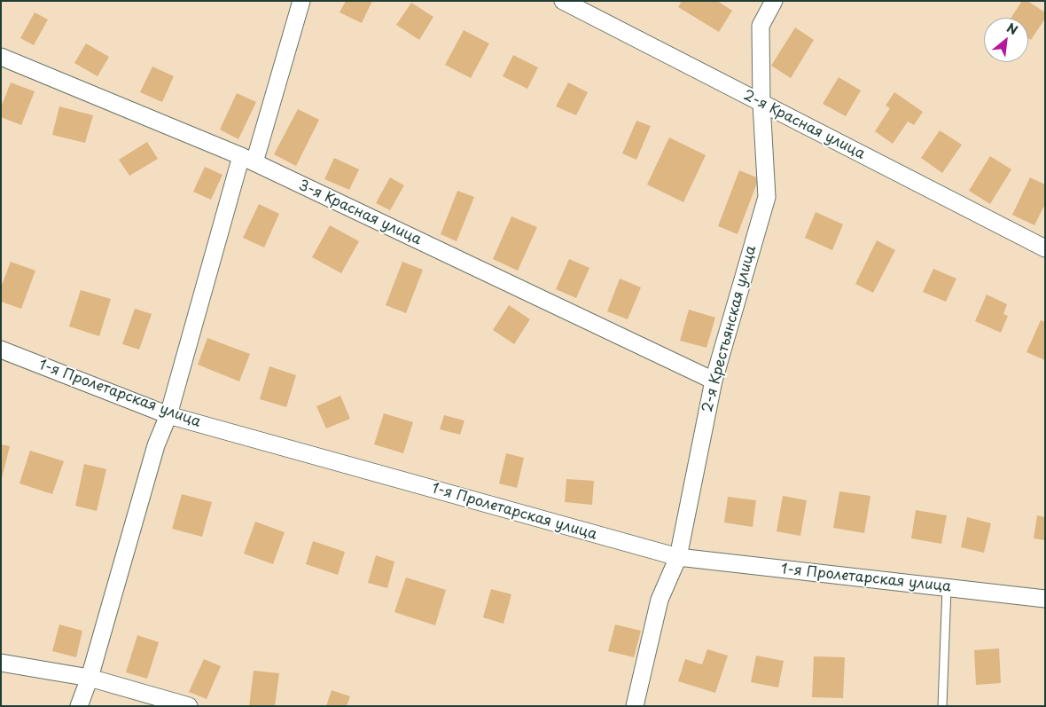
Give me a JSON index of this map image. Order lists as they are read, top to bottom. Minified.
{"streets":{"street":["2-я Красная улица","3-я Красная улица","2-я Крестьянская улица","1-я Пролетарская улица"]},"crossings":[["2-я Красная улица","2-я Крестьянская улица"],["3-я Красная улица","2-я Крестьянская улица"],["2-я Крестьянская улица","1-я Пролетарская улица"]],"north":"top right"}
